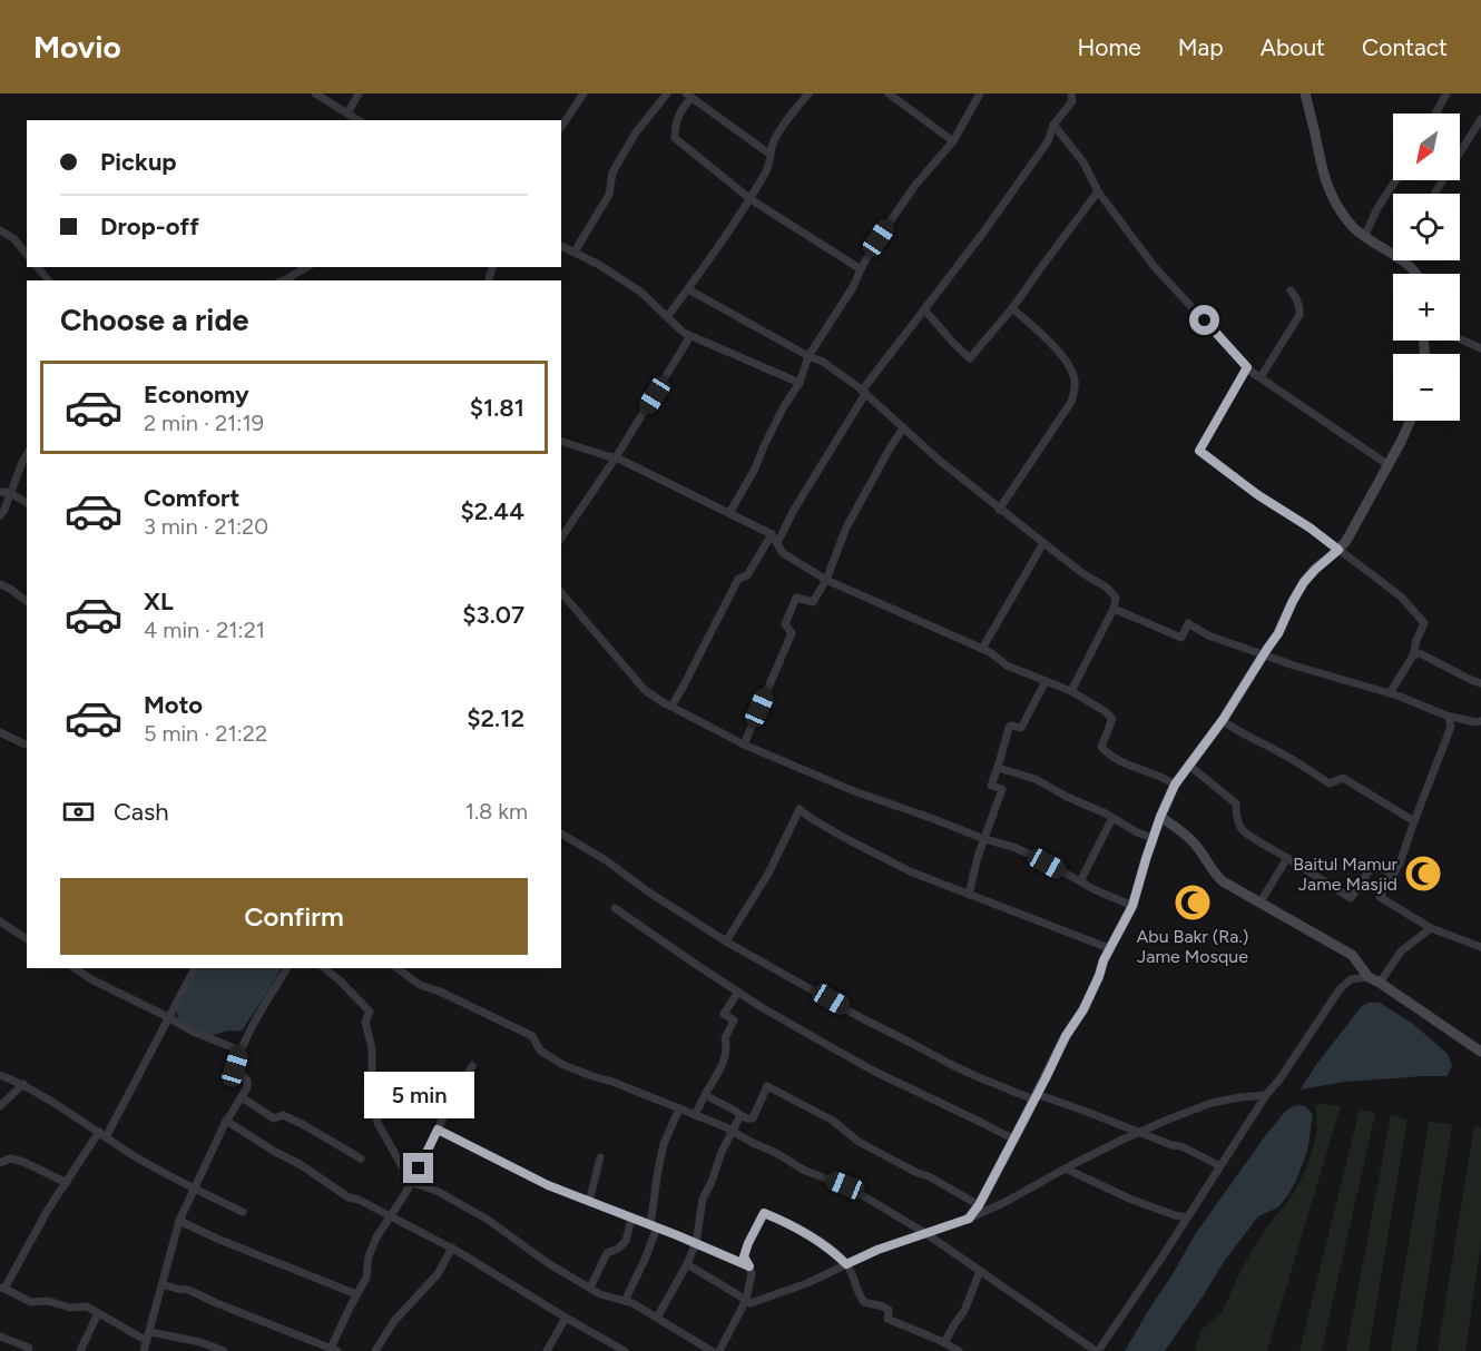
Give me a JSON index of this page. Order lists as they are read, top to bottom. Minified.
{"places":{"mosque":["Baitul Mamur Jame Masjid","Abu Bakr (Ra.) Jame Mosque"]},"north":"bottom left","page":{"header":"Movio","nav":["Home","Map","About","Contact"],"map_buttons":["+","−"],"banner":["Pickup","Drop-off"],"heading":"Choose a ride","list":[{"name":"Economy","note":"2 min · 21:19","value":"$1.81"},{"name":"Comfort","note":"3 min · 21:20","value":"$2.44"},{"name":"XL","note":"4 min · 21:21","value":"$3.07"},{"name":"Moto","note":"5 min · 21:22","value":"$2.12"}],"pay":["Cash","1.8 km"],"buttons":"Confirm","bubble":"5 min"}}
